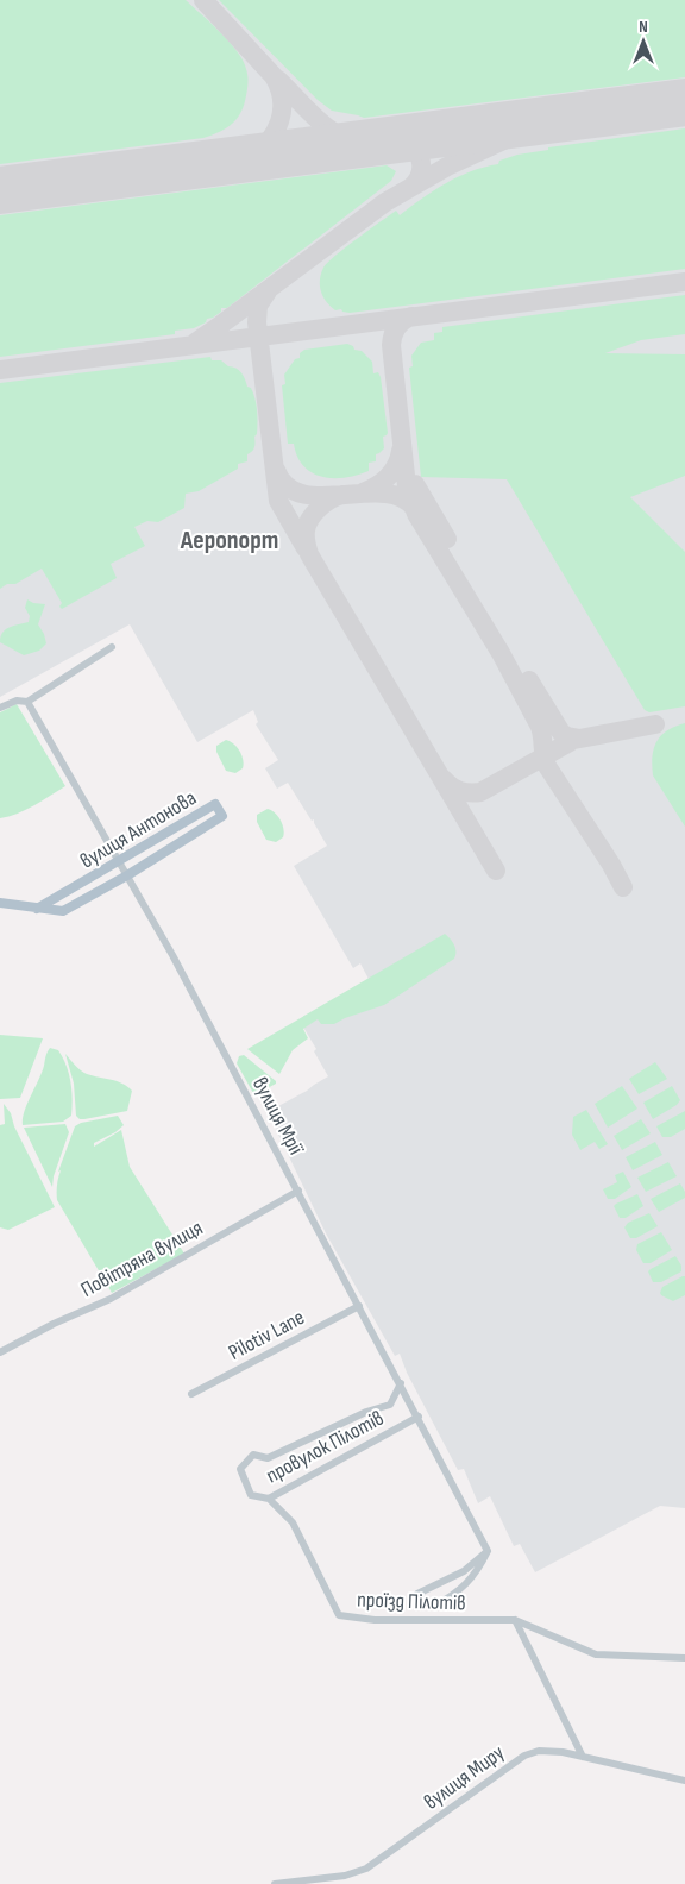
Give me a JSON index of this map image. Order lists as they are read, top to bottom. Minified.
{"streets":{"main road":["вулиця Антонова"],"street":["вулиця Мрії","Повітряна вулиця","Pilotiv Lane","провулок Пілотів","проїзд Пілотів","вулиця Миру"]},"crossings":[["вулиця Антонова","вулиця Мрії"],["вулиця Мрії","Повітряна вулиця"],["вулиця Мрії","Pilotiv Lane"],["вулиця Мрії","провулок Пілотів"],["провулок Пілотів","проїзд Пілотів"]],"districts":["Аеропорт"],"north":"top"}
